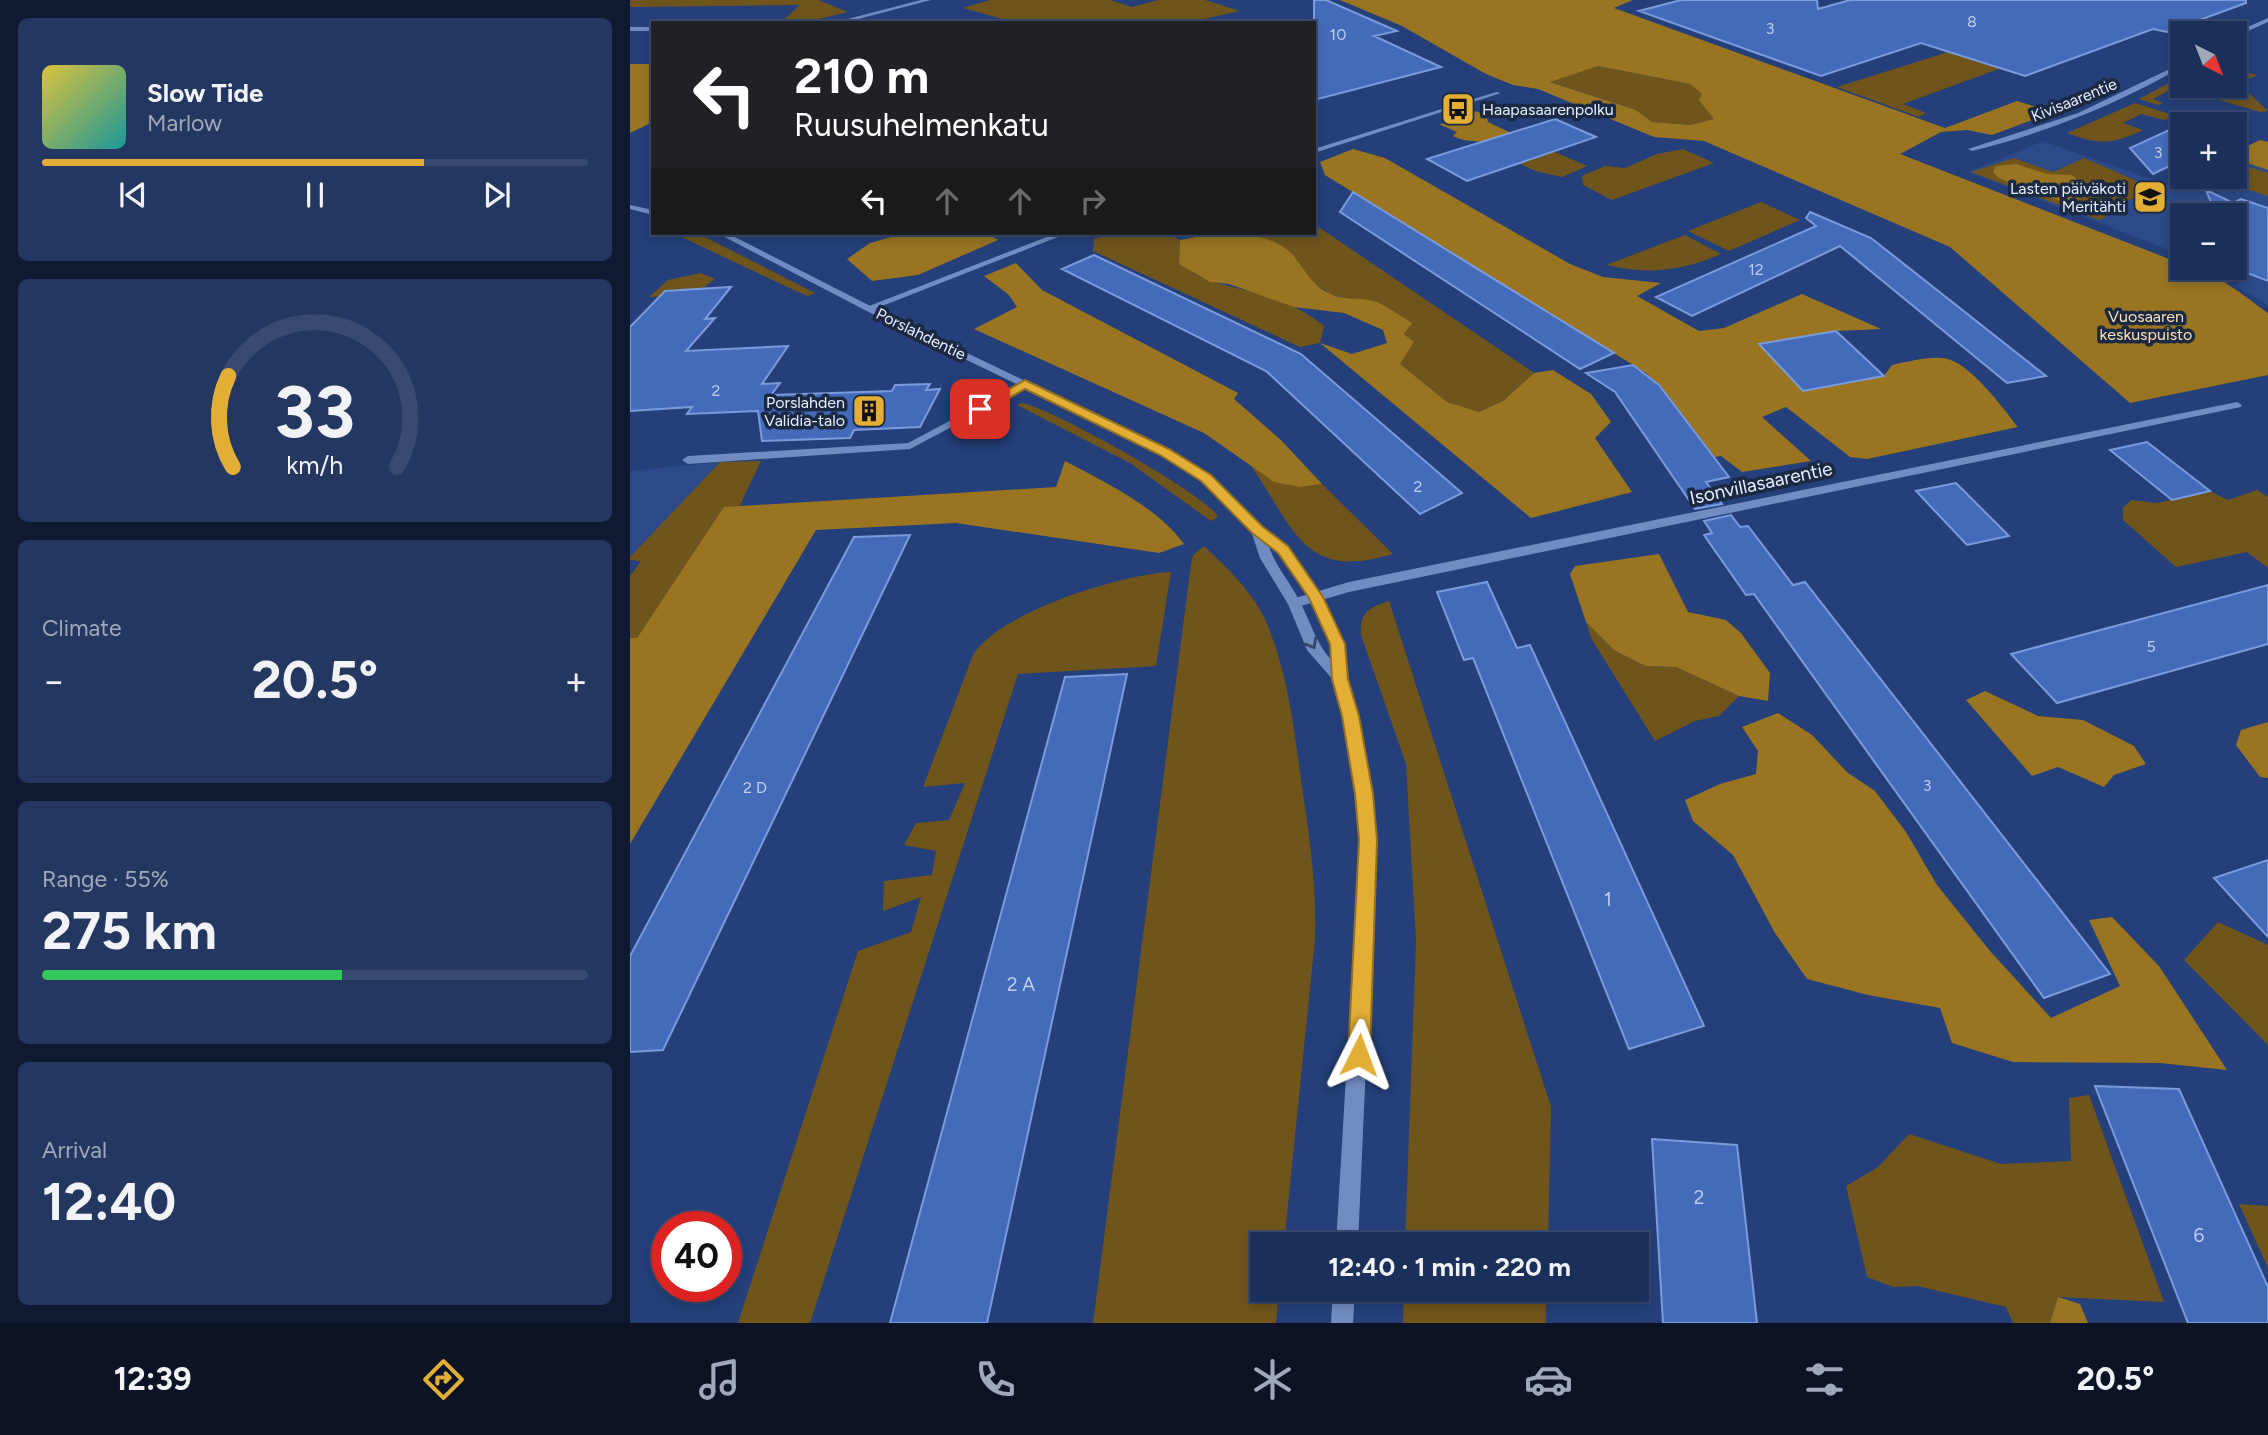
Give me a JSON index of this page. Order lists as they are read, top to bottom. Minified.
{"streets":{"street":["Kivisaarentie","Porslahdentie","Isonvillasaarentie"]},"crossings":[["Porslahdentie","Isonvillasaarentie"]],"parks":["Vuosaaren keskuspuisto"],"places":{"bus stop":["Haapasaarenpolku"],"school or university":["Lasten päiväkoti Meritähti"],"building":["Porslahden Validia-talo"]},"house_numbers":["8","3","10","3","12","2","2","5","3","2 D","1","2 A","2","6"],"north":"bottom right","page":{"map_buttons":["+","−"],"turn":["210 m","Ruusuhelmenkatu"],"song":["Slow Tide","Marlow"],"tile":["Climate",["Range · 55%","275 km"],["Arrival","12:40"]],"heat":["−","20.5°","+"],"limit":"40","trip":"12:40 · 1 min · 220 m","tabs":["12:39","20.5°"],"gauge":["33","km/h"]}}
